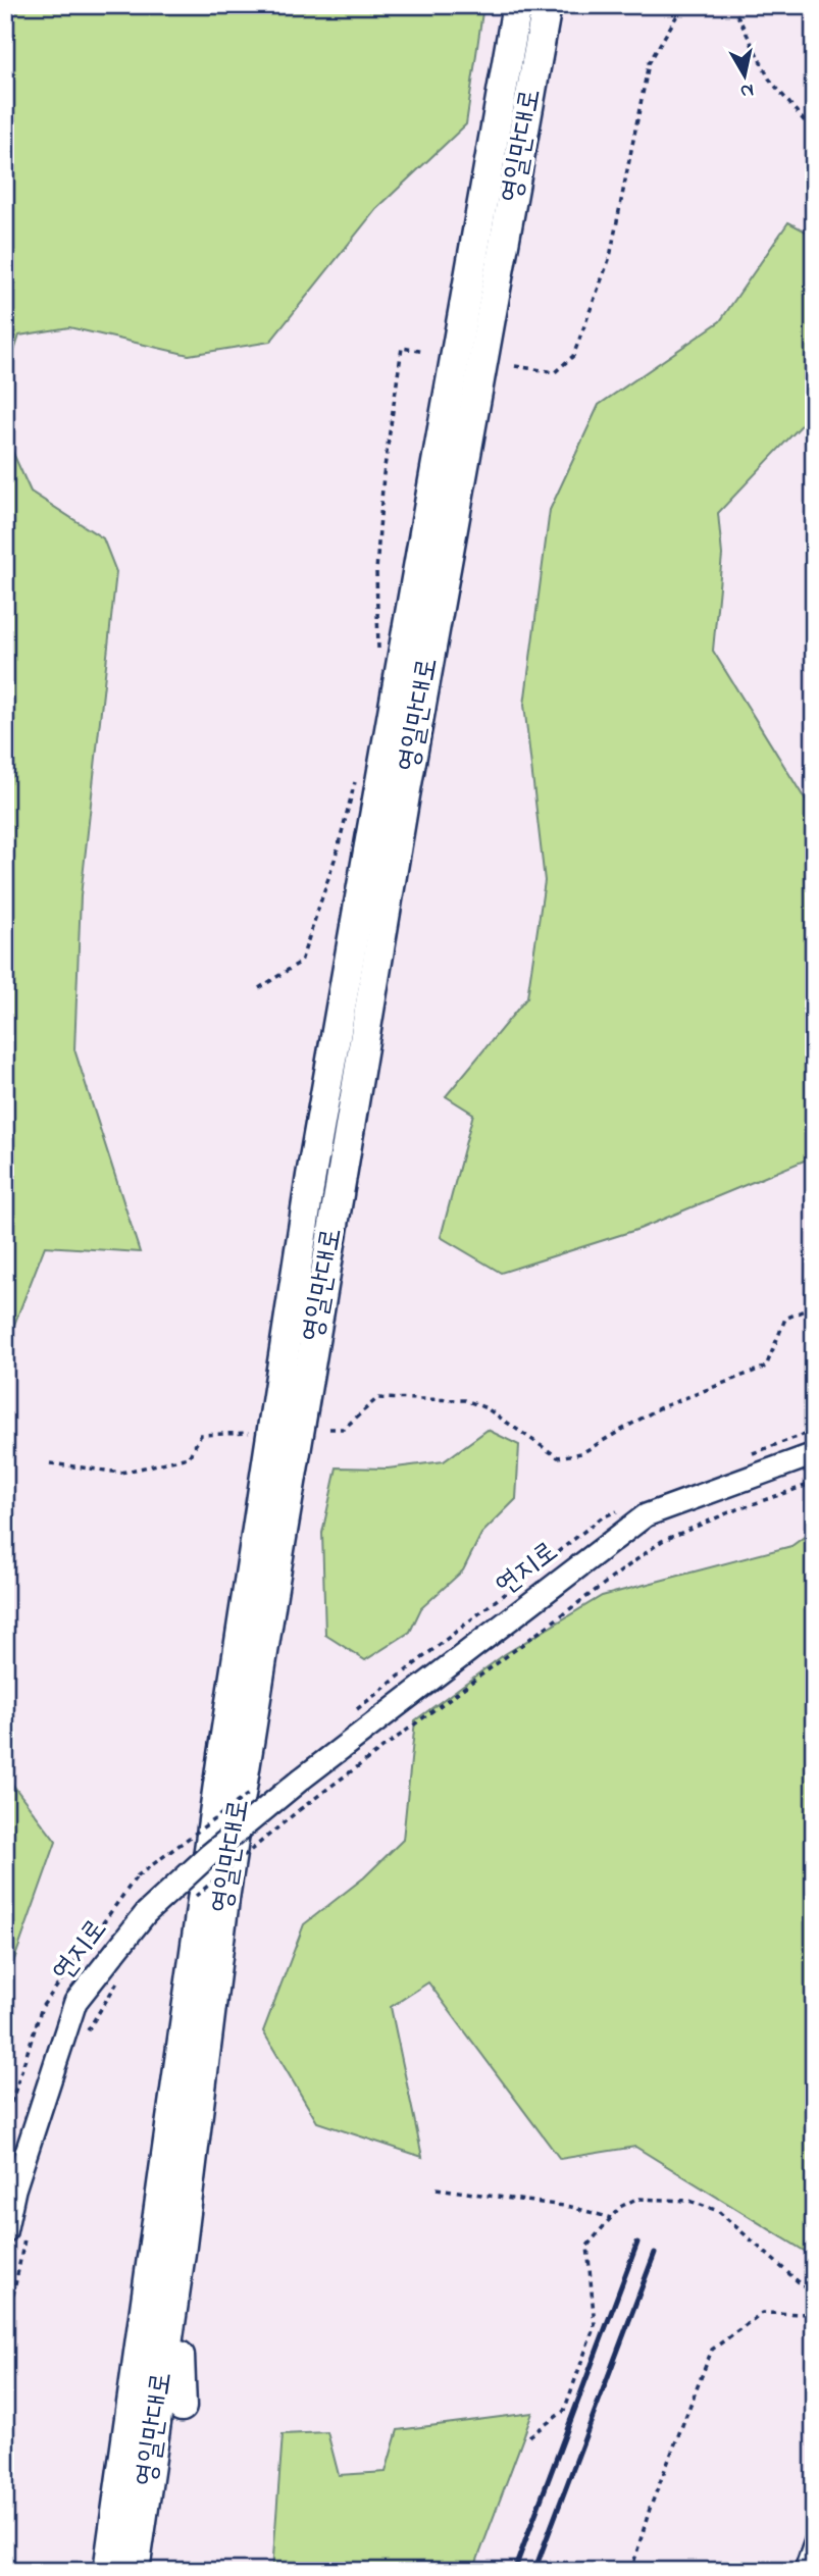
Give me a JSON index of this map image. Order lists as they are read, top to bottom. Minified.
{"streets":{"highway":["영일만대로"],"main road":["연지로"]},"north":"bottom"}
